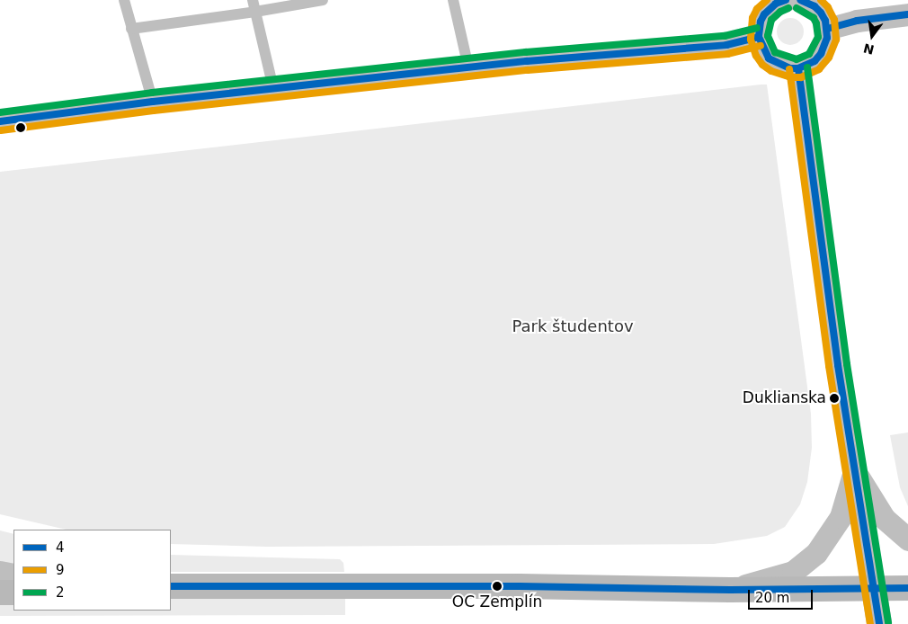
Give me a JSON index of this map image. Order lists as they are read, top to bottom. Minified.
{"parks":["Park študentov"],"places":["Duklianska","OC Zemplín"],"lines":["transit line 4","transit line 9","transit line 2"],"legend":["4","9","2"],"scale_bar":"20 m","north":"bottom"}
